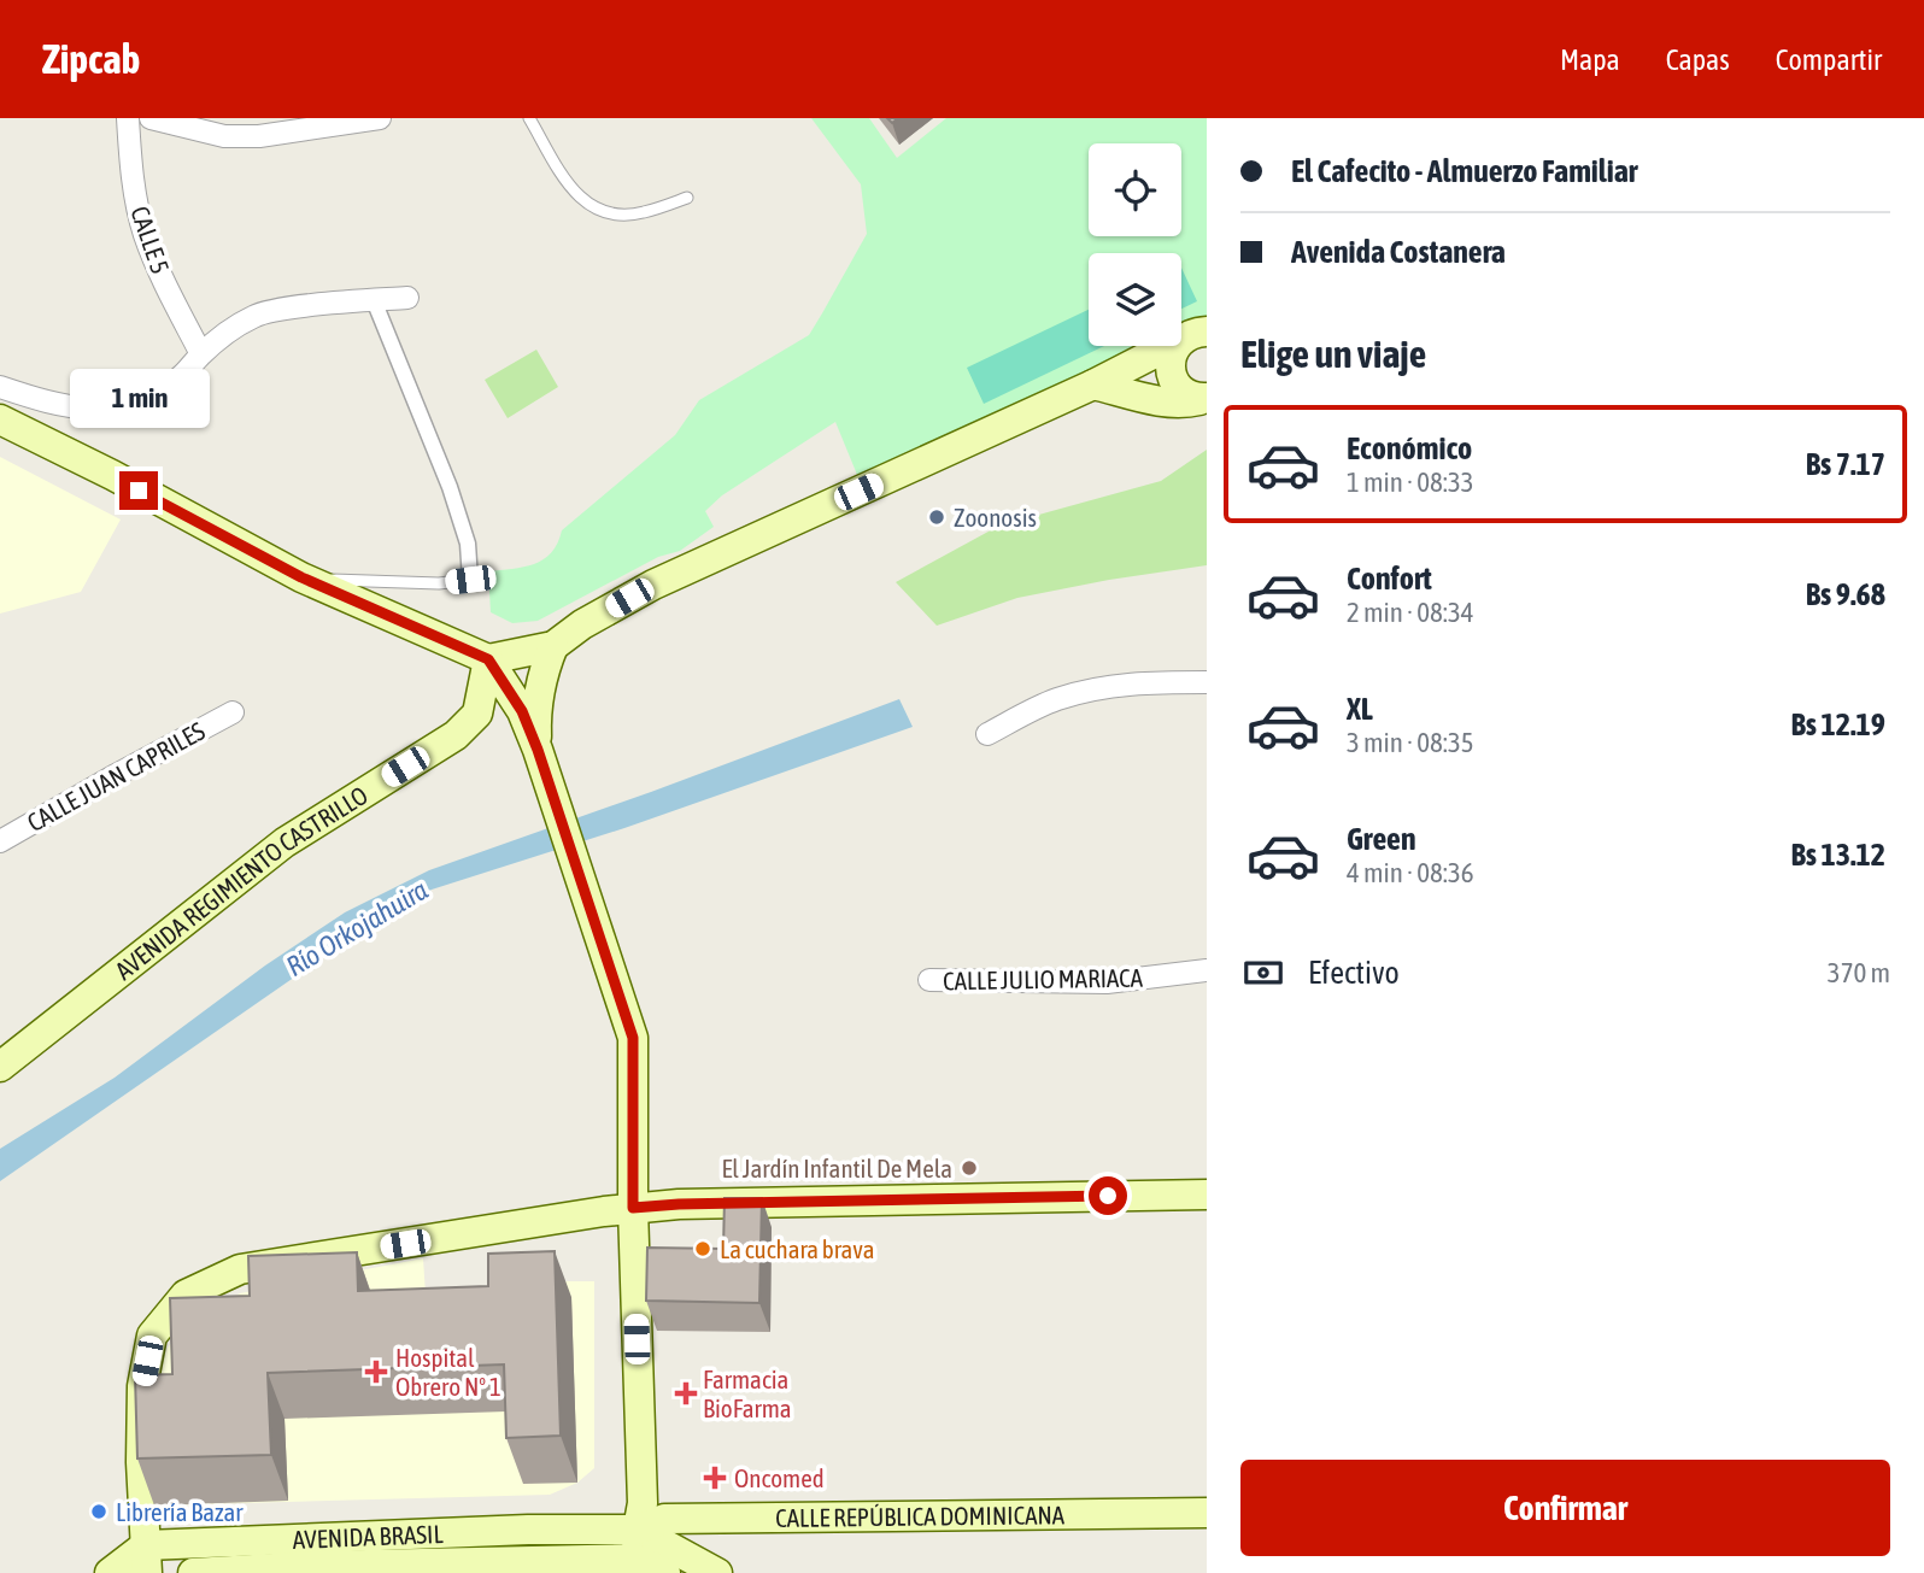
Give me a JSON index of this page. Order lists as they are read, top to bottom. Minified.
{"streets":{"main road":["AVENIDA REGIMIENTO CASTRILLO","CALLE REPÚBLICA DOMINICANA","AVENIDA BRASIL"],"street":["CALLE 5","CALLE JUAN CAPRILES","CALLE JULIO MARIACA"]},"crossings":[["CALLE REPÚBLICA DOMINICANA","AVENIDA BRASIL"]],"water":["Río Orkojahuira"],"places":{"other":["Zoonosis","El Jardín Infantil De Mela","La cuchara brava","Librería Bazar"],"health":["Hospital Obrero N° 1","Farmacia BioFarma","Oncomed"]},"page":{"header":"Zipcab","nav":["Mapa","Capas","Compartir"],"banner":["El Cafecito - Almuerzo Familiar","Avenida Costanera"],"heading":"Elige un viaje","bubble":"1 min","list":[{"name":"Económico","note":"1 min · 08:33","value":"Bs 7.17"},{"name":"Confort","note":"2 min · 08:34","value":"Bs 9.68"},{"name":"XL","note":"3 min · 08:35","value":"Bs 12.19"},{"name":"Green","note":"4 min · 08:36","value":"Bs 13.12"}],"pay":["Efectivo","370 m"],"buttons":"Confirmar"}}
